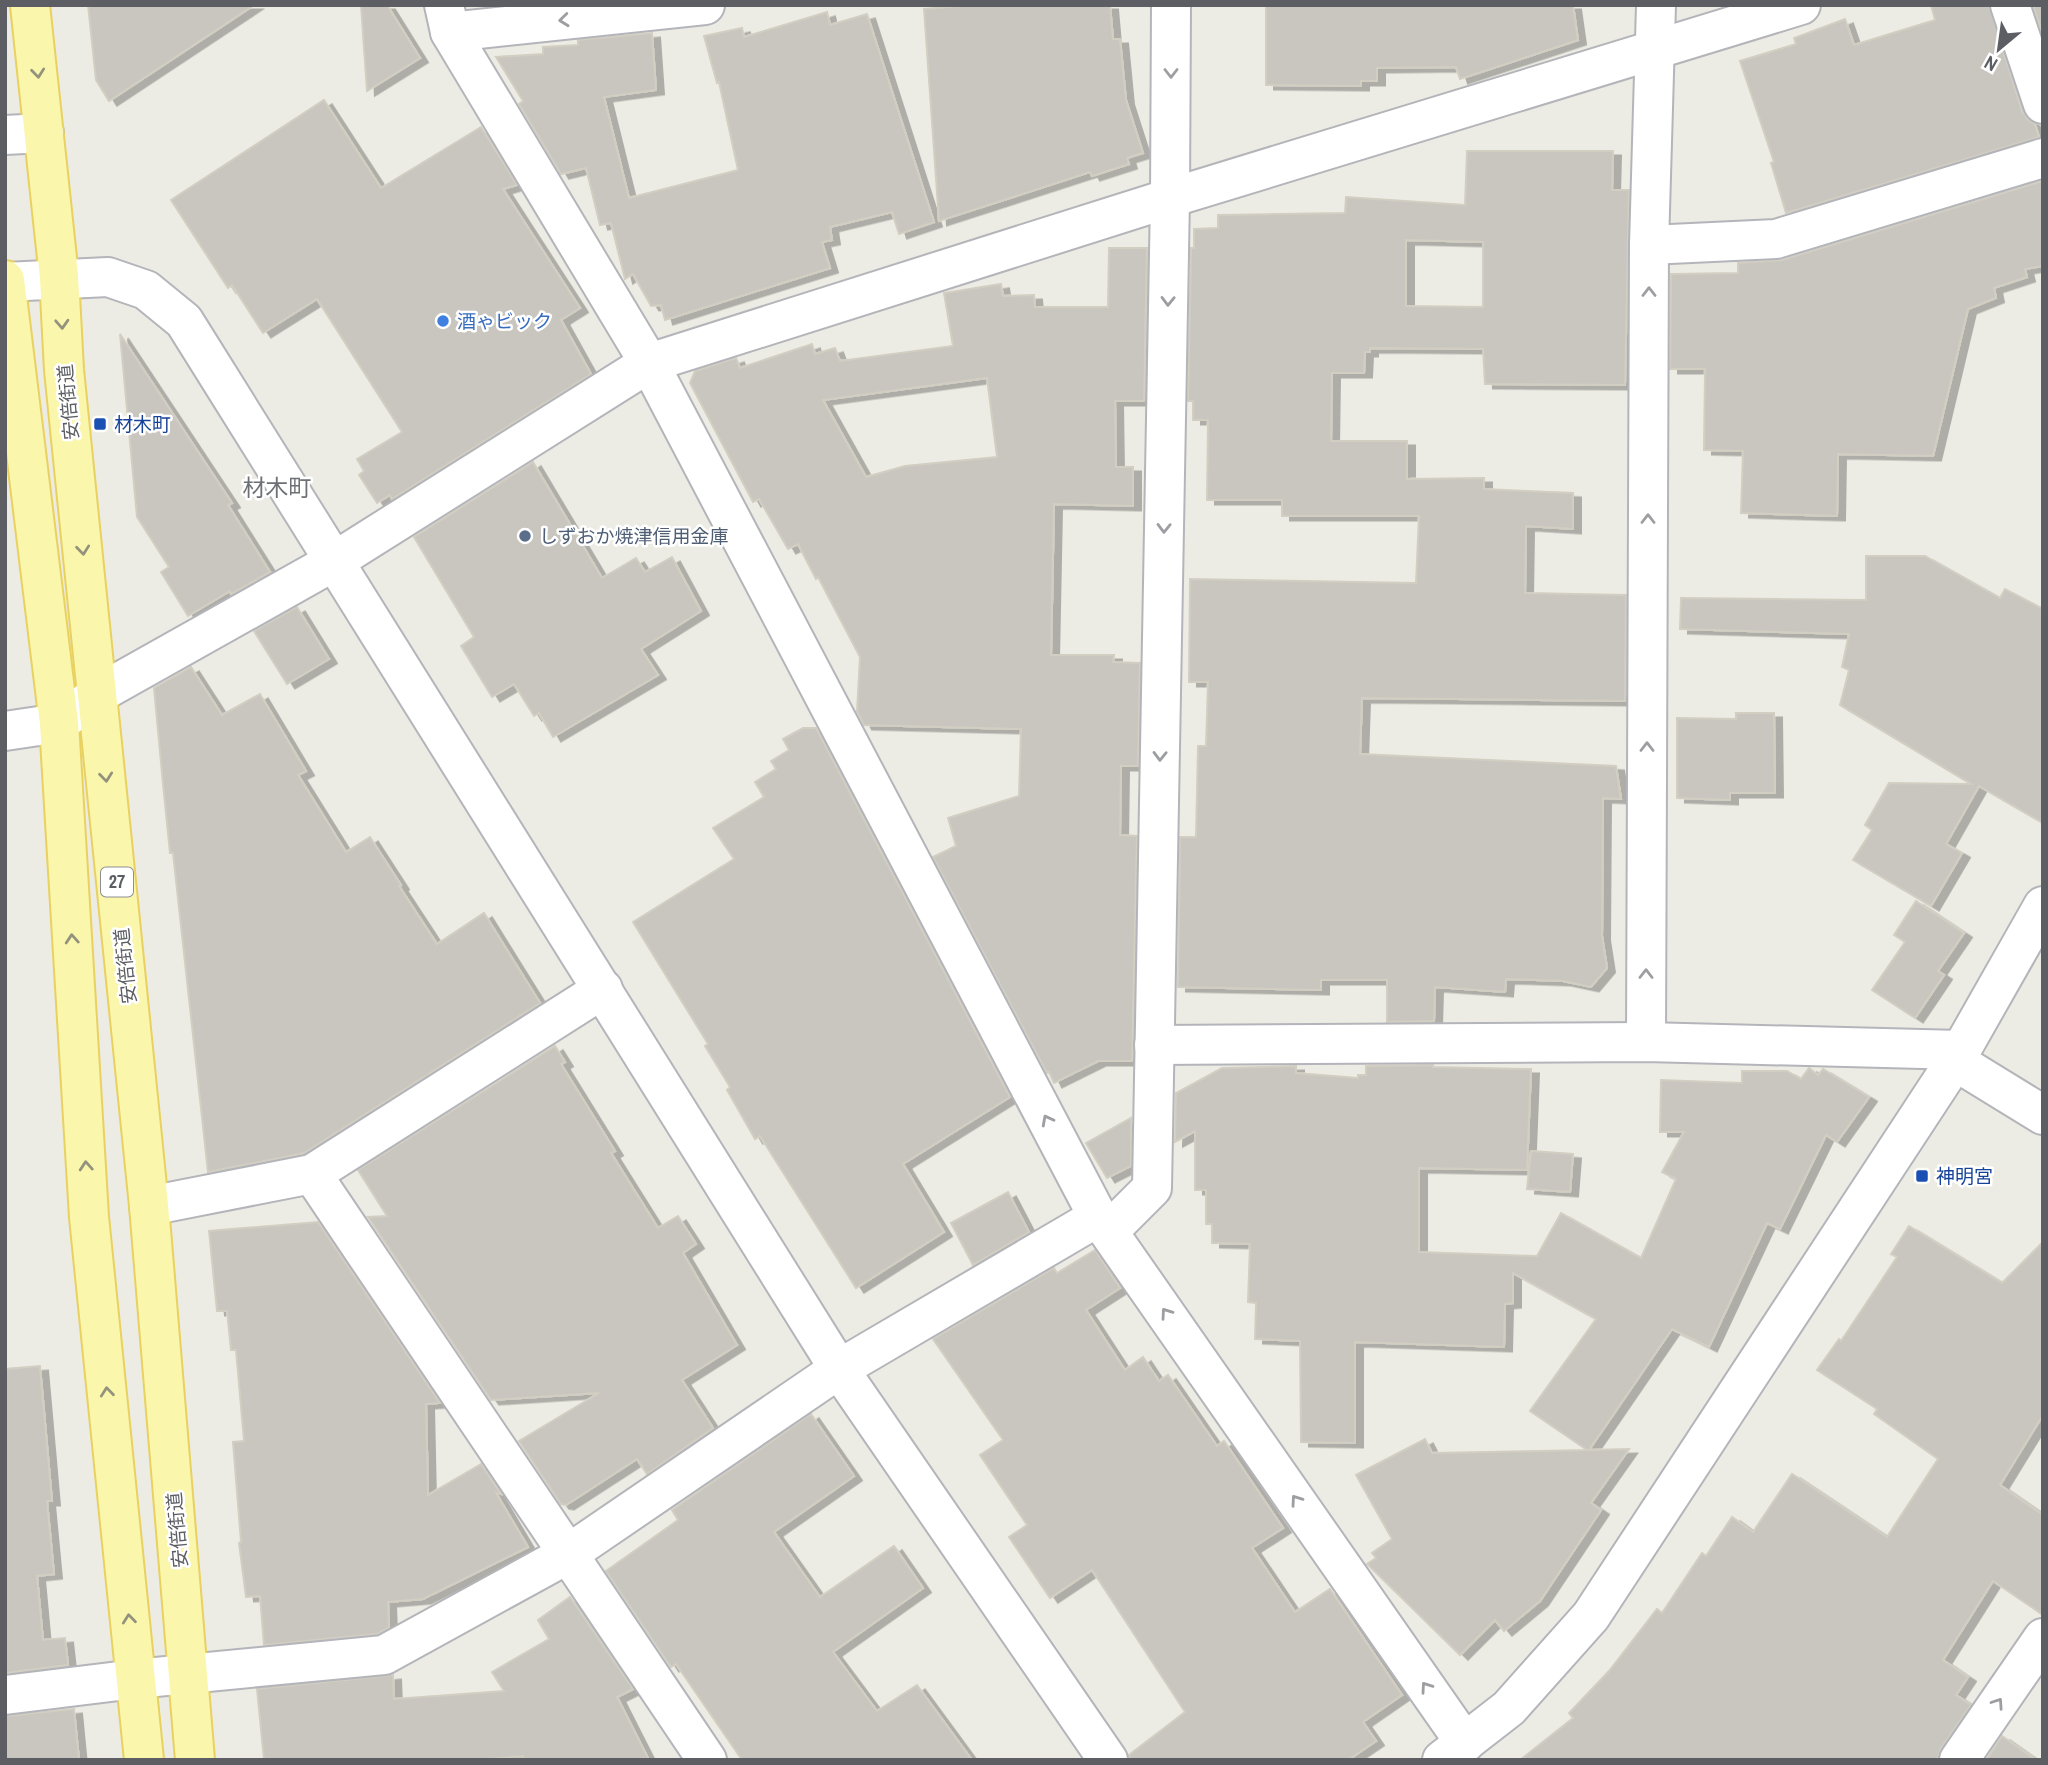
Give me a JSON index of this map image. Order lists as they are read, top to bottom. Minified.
{"streets":{"main road":["安倍街道","27"]},"districts":["材木町"],"places":{"other":["酒ゃビック","しずおか焼津信用金庫"],"transit":["材木町","神明宮"]},"north":"bottom left"}
